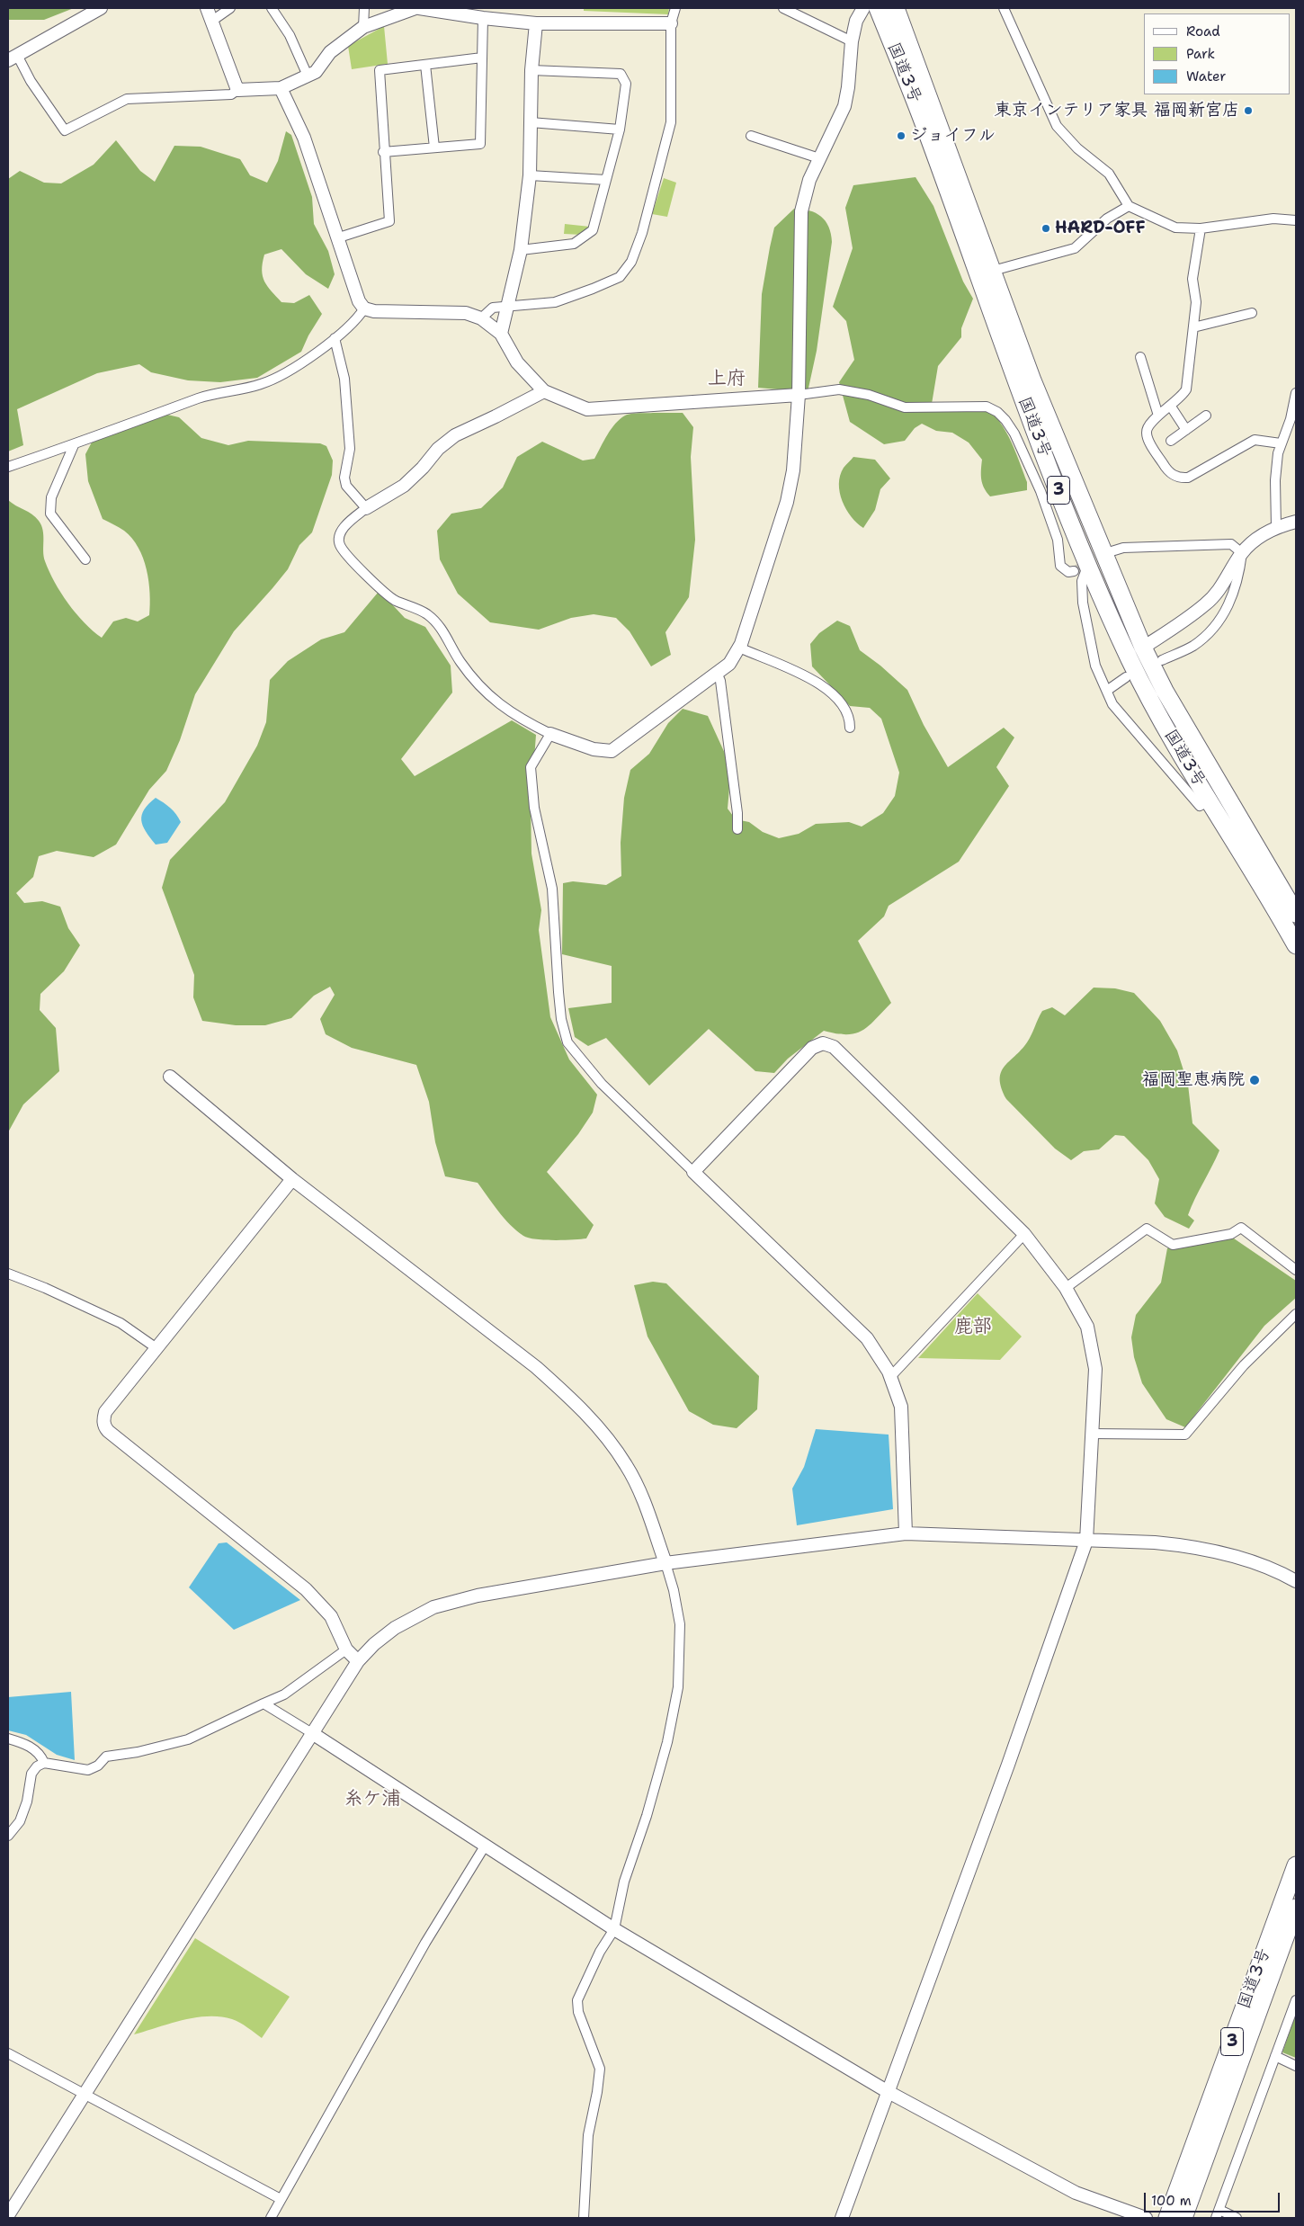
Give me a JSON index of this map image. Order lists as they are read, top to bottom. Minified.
{"streets":{"highway":["国道3号","3"]},"districts":["上府","鹿部","糸ケ浦"],"places":["東京インテリア家具 福岡新宮店","ジョイフル","HARD-OFF","福岡聖恵病院"],"legend":["Road","Park","Water"],"scale_bar":"100 m"}
